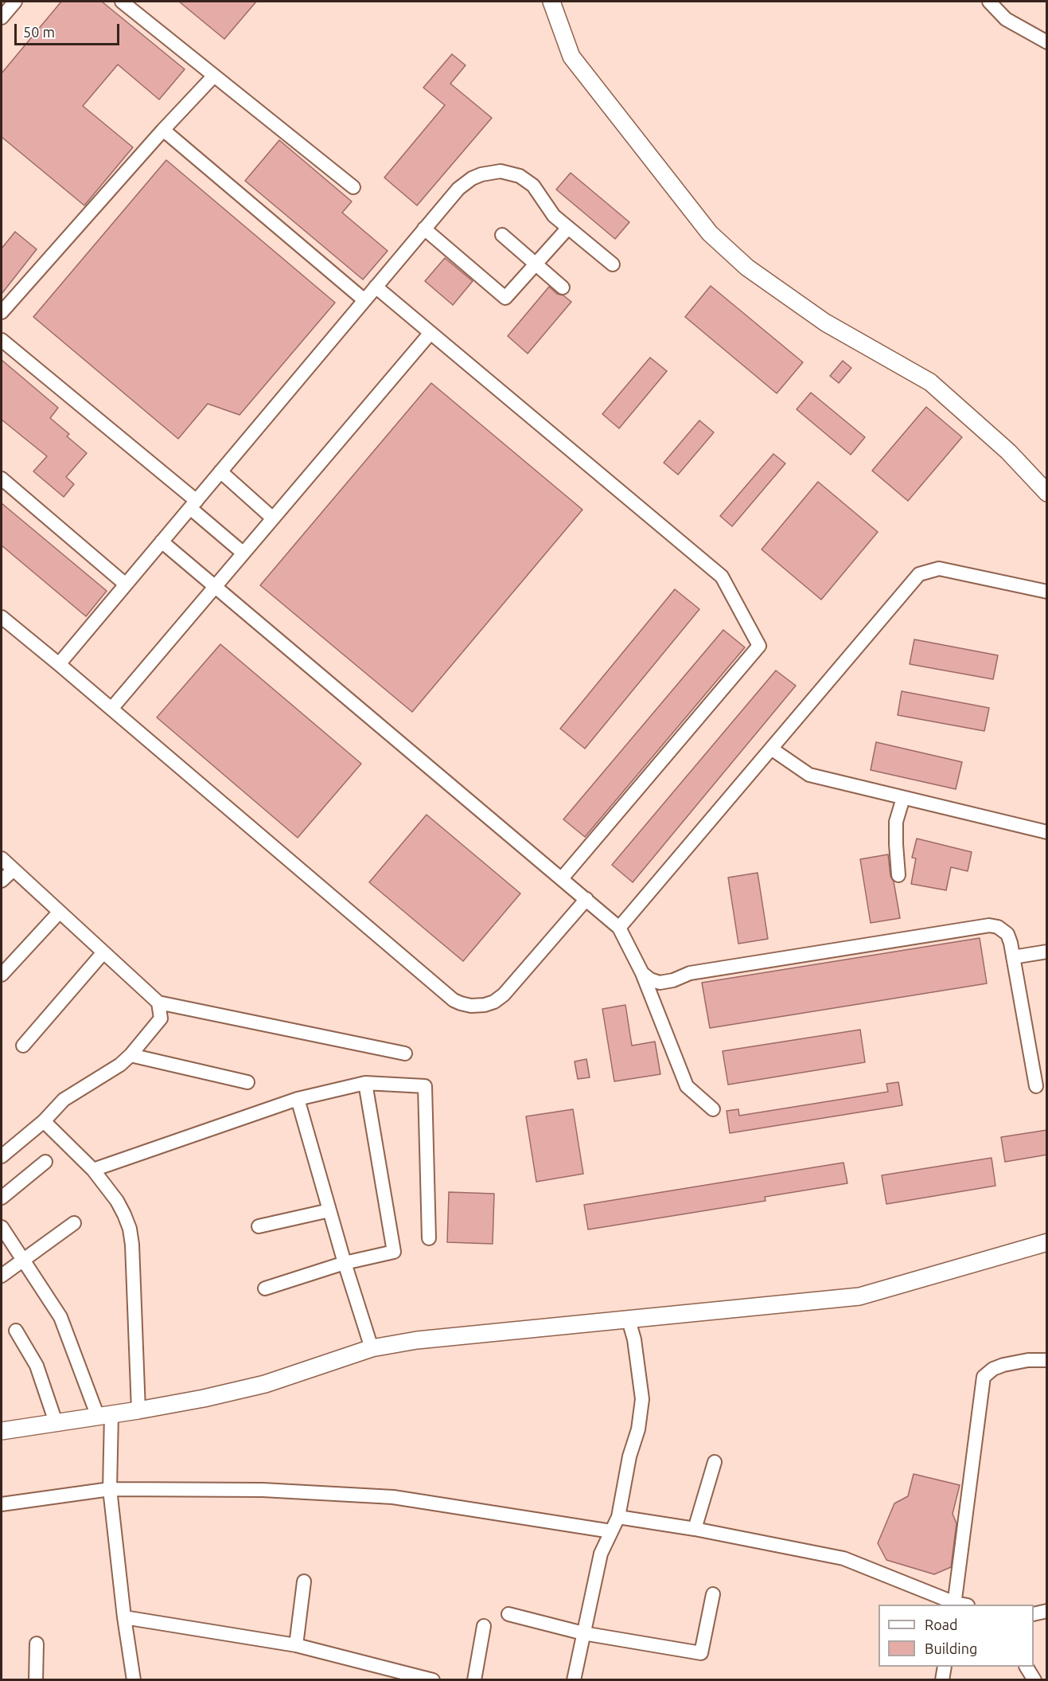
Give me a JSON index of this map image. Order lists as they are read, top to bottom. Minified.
{"legend":["Road","Building"],"scale_bar":"50 m"}
